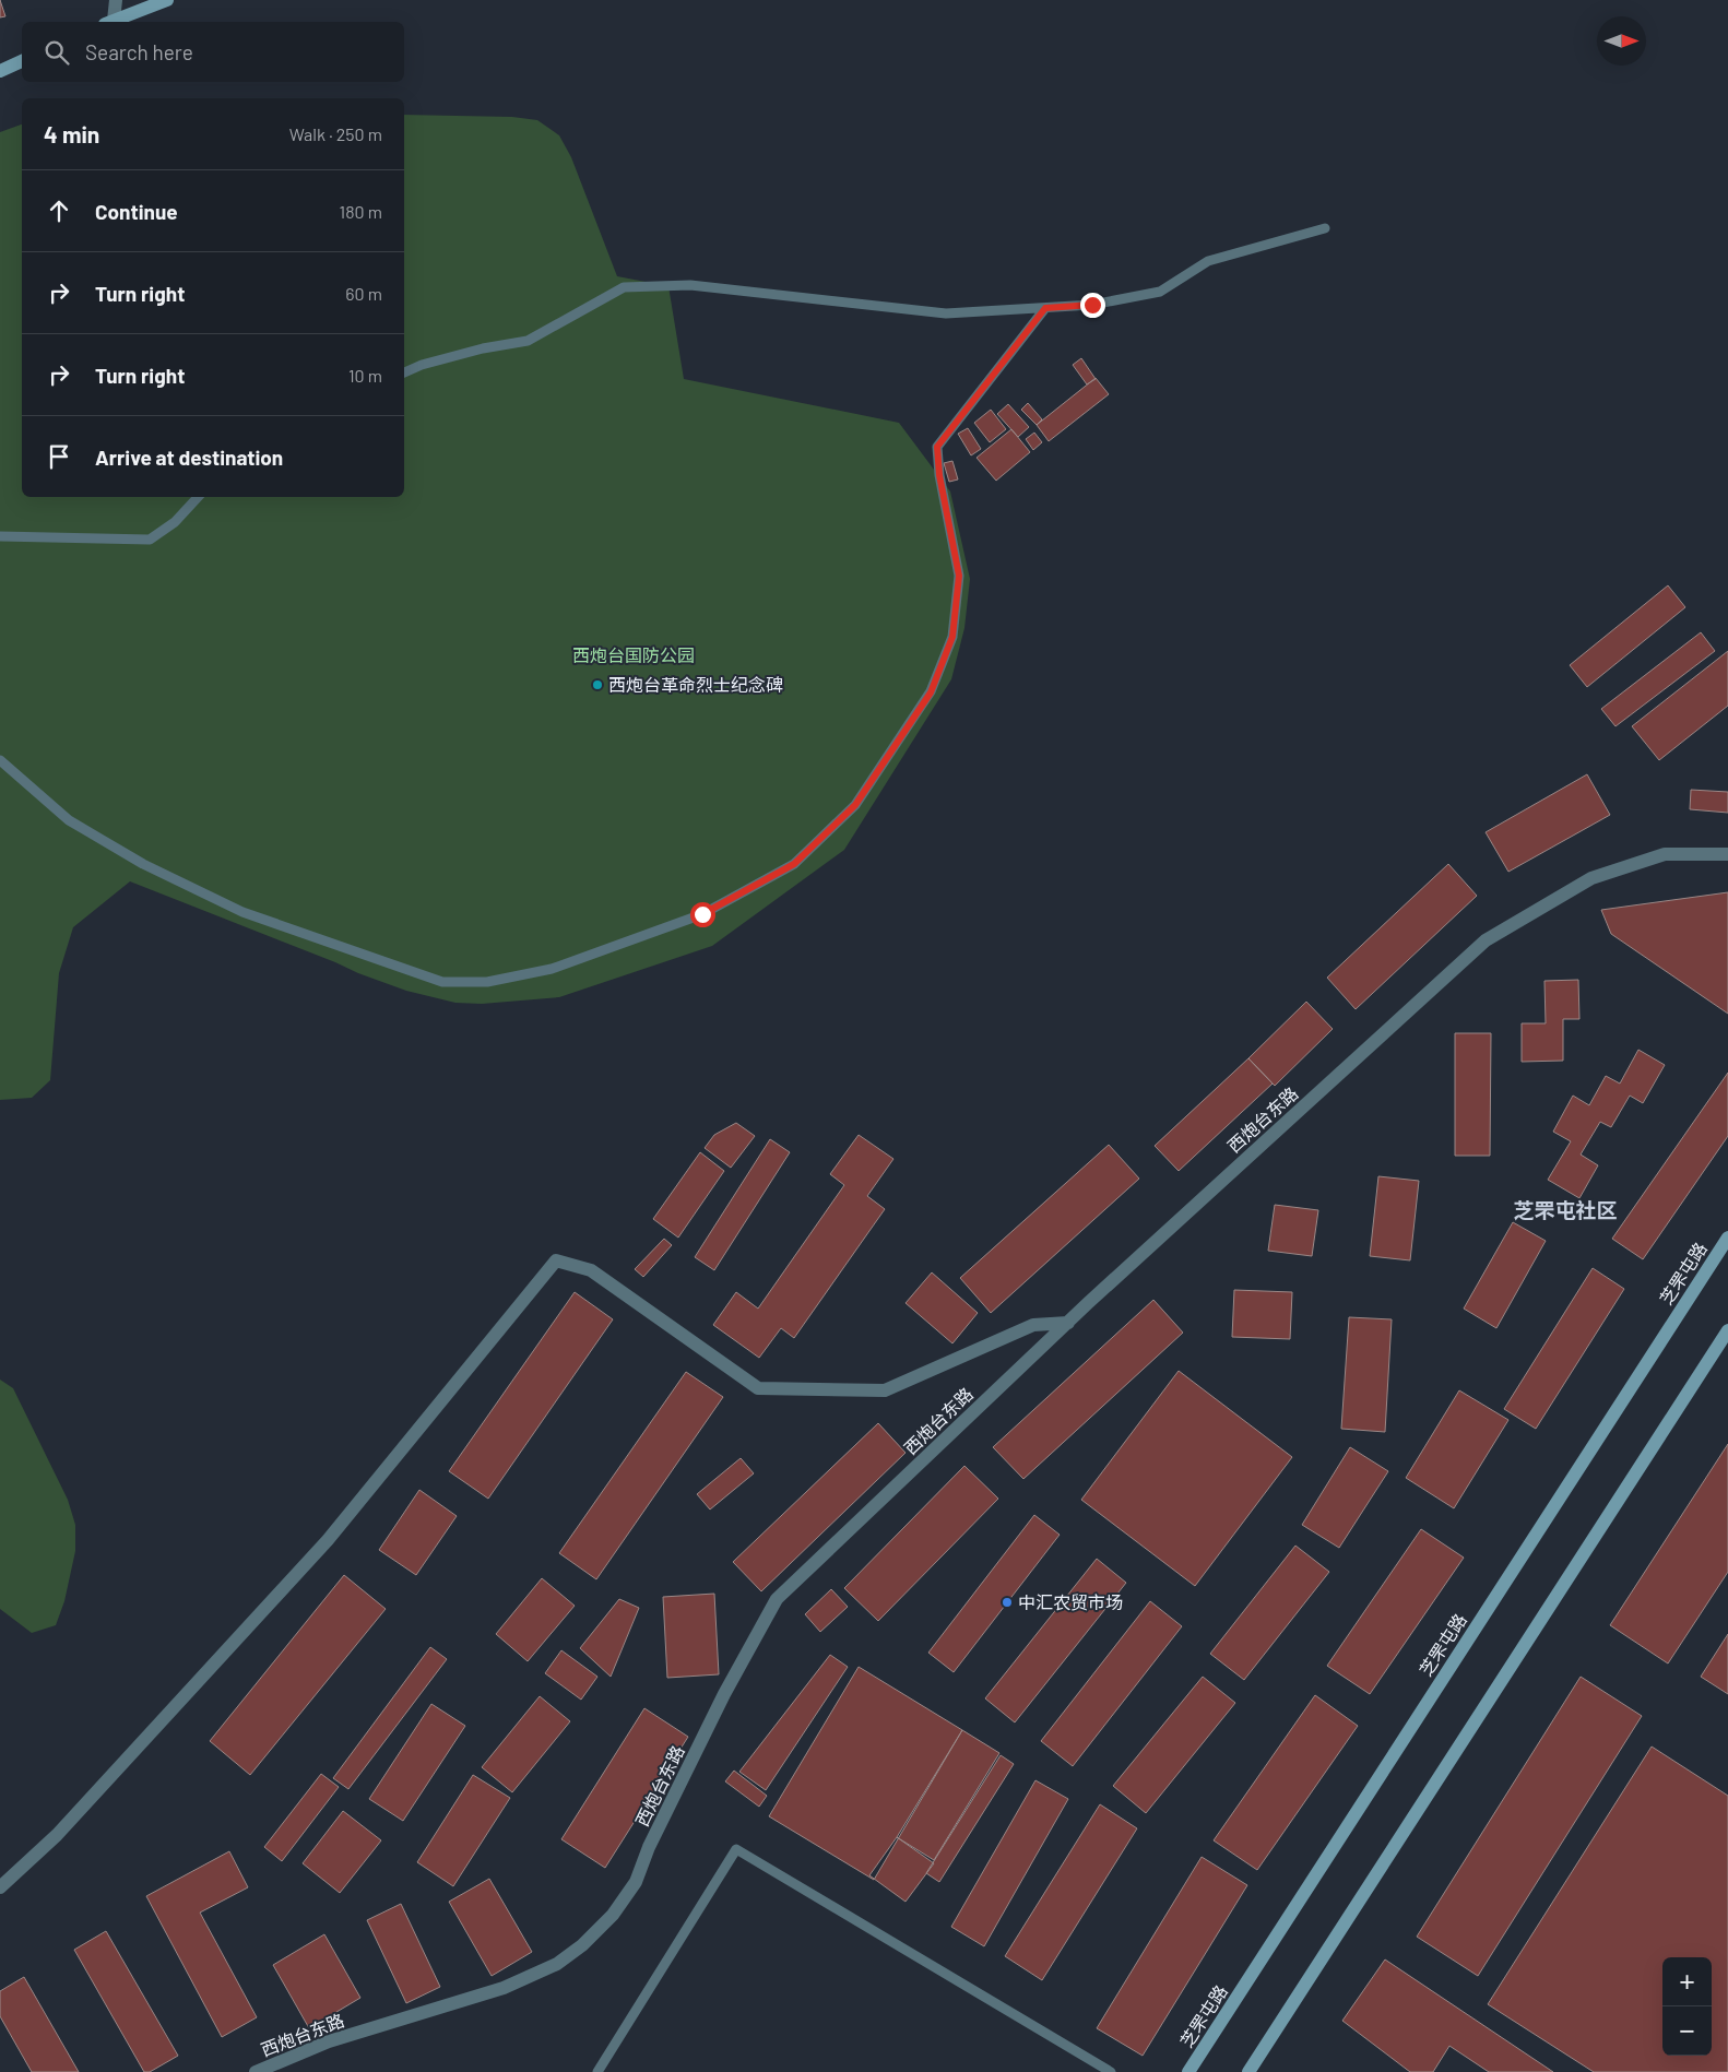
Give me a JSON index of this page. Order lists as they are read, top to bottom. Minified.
{"streets":{"main road":["芝罘屯路"],"street":["西炮台东路"]},"districts":["芝罘屯社区"],"parks":["西炮台国防公园"],"places":["西炮台革命烈士纪念碑","中汇农贸市场"],"north":"right","page":{"search":"Search here","heading":["4 min","Walk · 250 m"],"list":[["Continue","180 m"],["Turn right","60 m"],["Turn right","10 m"],"Arrive at destination"],"map_buttons":["+","−"]}}
